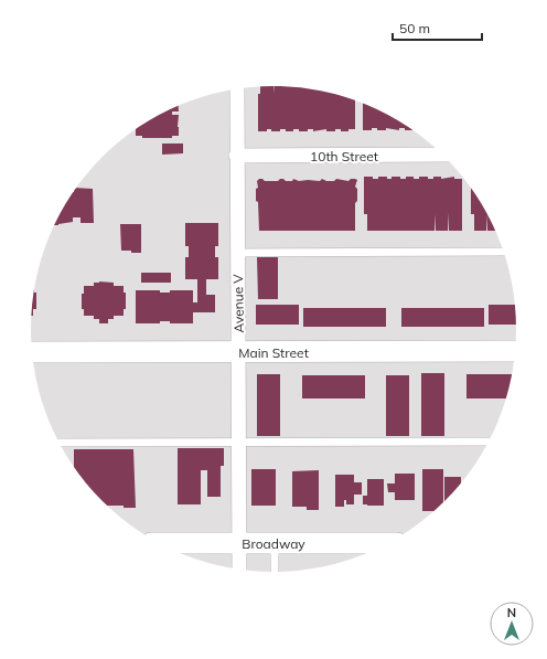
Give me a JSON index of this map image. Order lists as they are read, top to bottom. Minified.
{"streets":{"street":["10th Street","Avenue V","Main Street","Broadway"]},"crossings":[["10th Street","Avenue V"],["Avenue V","Main Street"],["Avenue V","Broadway"]],"scale_bar":"50 m","north":"top"}
